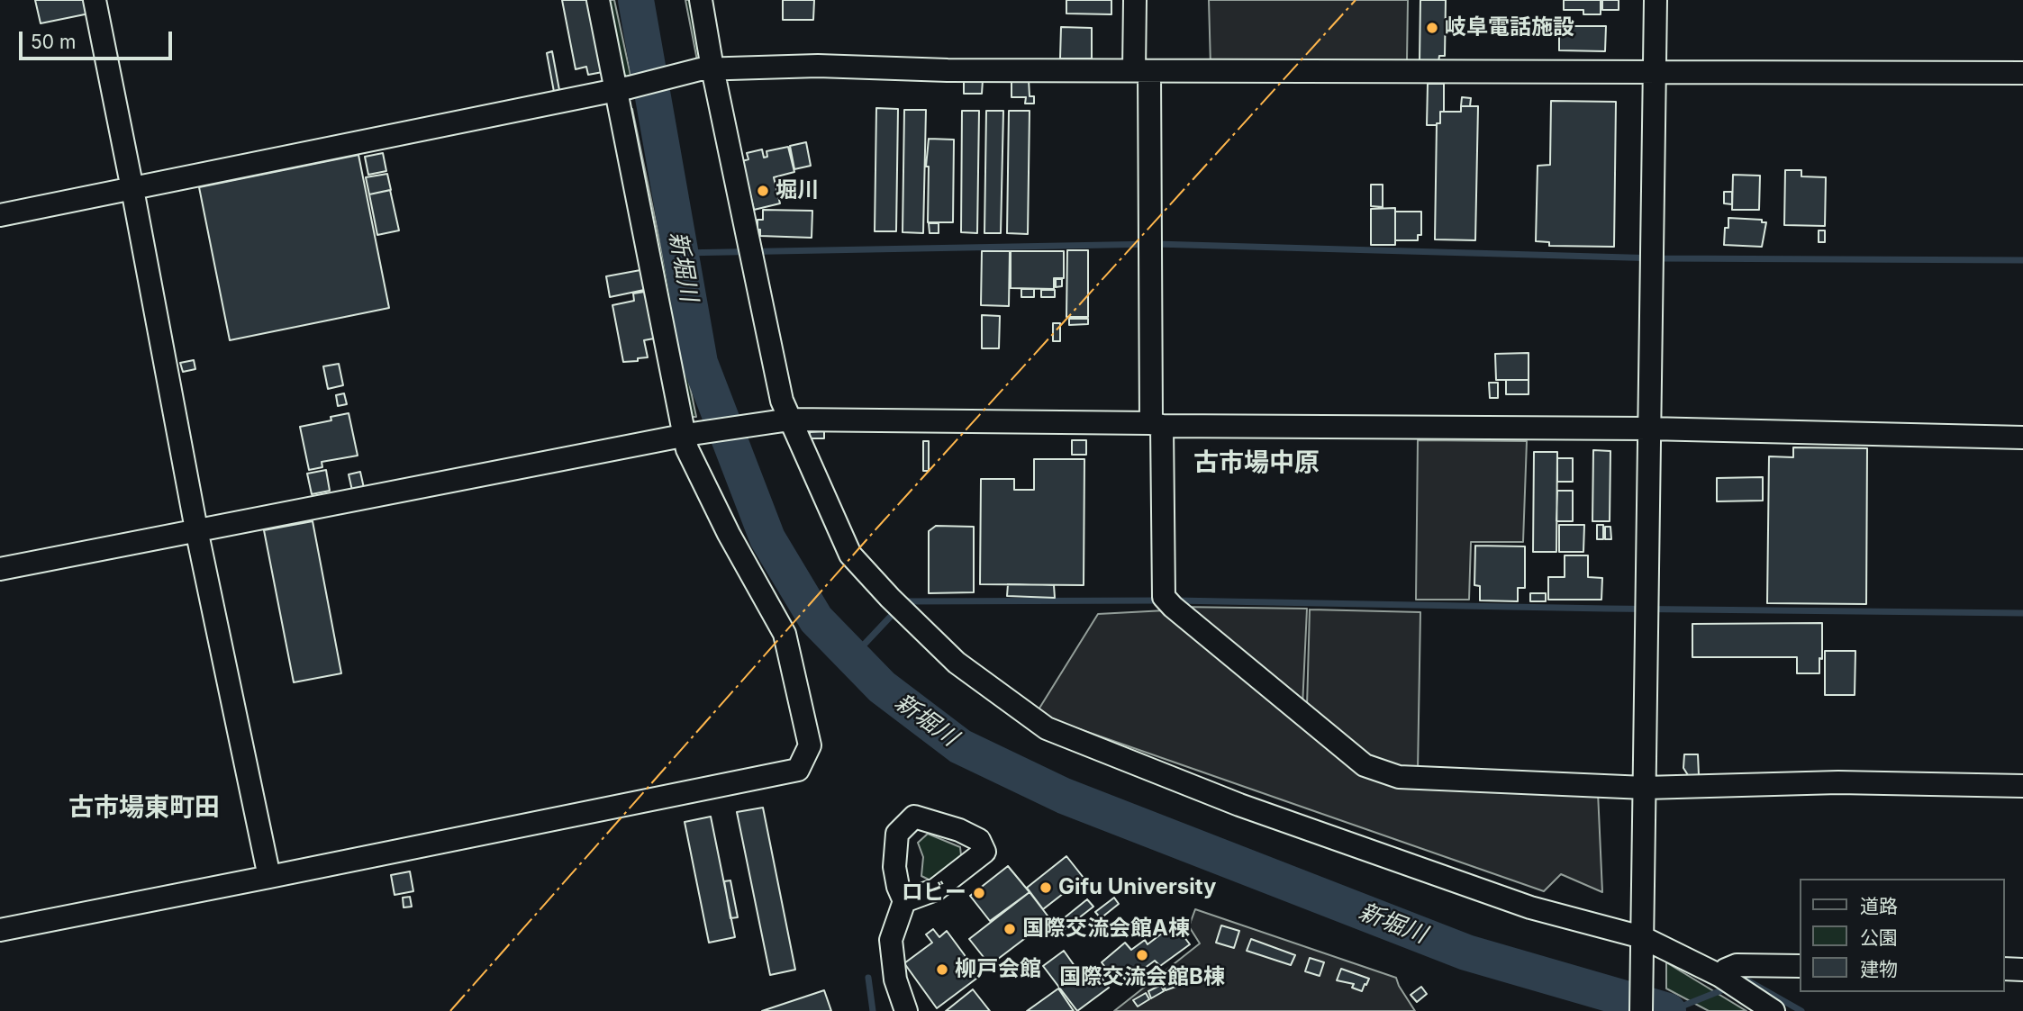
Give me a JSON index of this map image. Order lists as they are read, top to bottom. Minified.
{"districts":["古市場中原","古市場東町田"],"water":["新堀川"],"places":["岐阜電話施設","堀川","Gifu University","ロビー","国際交流会館A棟","国際交流会館B棟","柳戸会館"],"legend":["道路","公園","建物"],"scale_bar":"50 m"}
